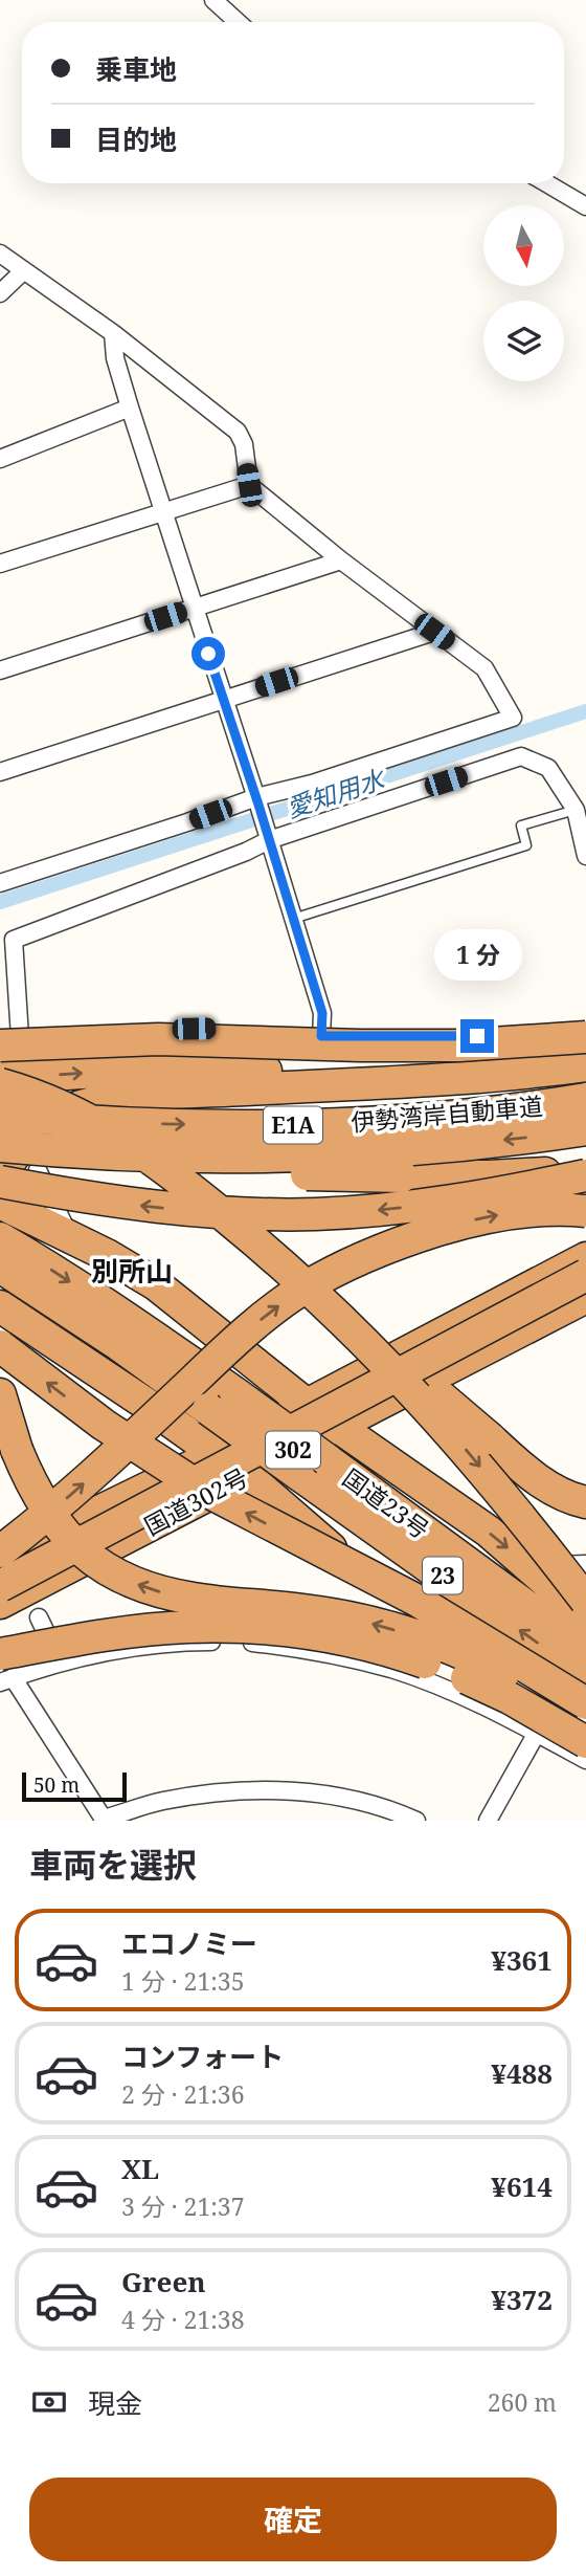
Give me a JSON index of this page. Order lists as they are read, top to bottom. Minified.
{"streets":{"highway":["伊勢湾岸自動車道","E1A","302","国道302号","国道23号","23"]},"districts":["別所山"],"water":["愛知用水"],"scale_bar":"50 m","north":"bottom","page":{"banner":["乗車地","目的地"],"bubble":"1 分","scale":"50 m","heading":"車両を選択","list":[{"name":"エコノミー","note":"1 分 · 21:35","value":"¥361"},{"name":"コンフォート","note":"2 分 · 21:36","value":"¥488"},{"name":"XL","note":"3 分 · 21:37","value":"¥614"},{"name":"Green","note":"4 分 · 21:38","value":"¥372"}],"pay":["現金","260 m"],"buttons":"確定"}}
